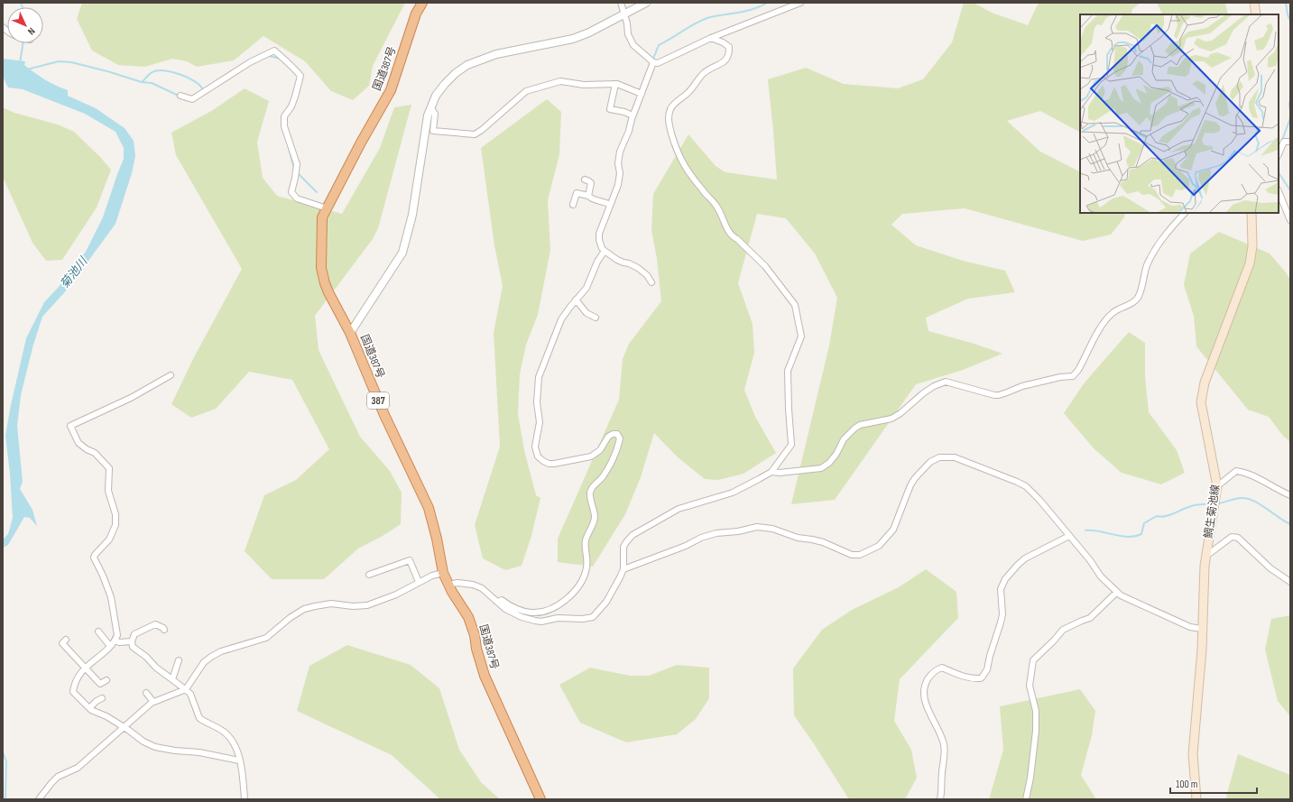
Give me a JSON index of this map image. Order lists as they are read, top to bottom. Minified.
{"streets":{"highway":["国道387号","387"],"main road":["鯛生菊池線"]},"water":["菊池川"],"scale_bar":"100 m","north":"bottom right"}
